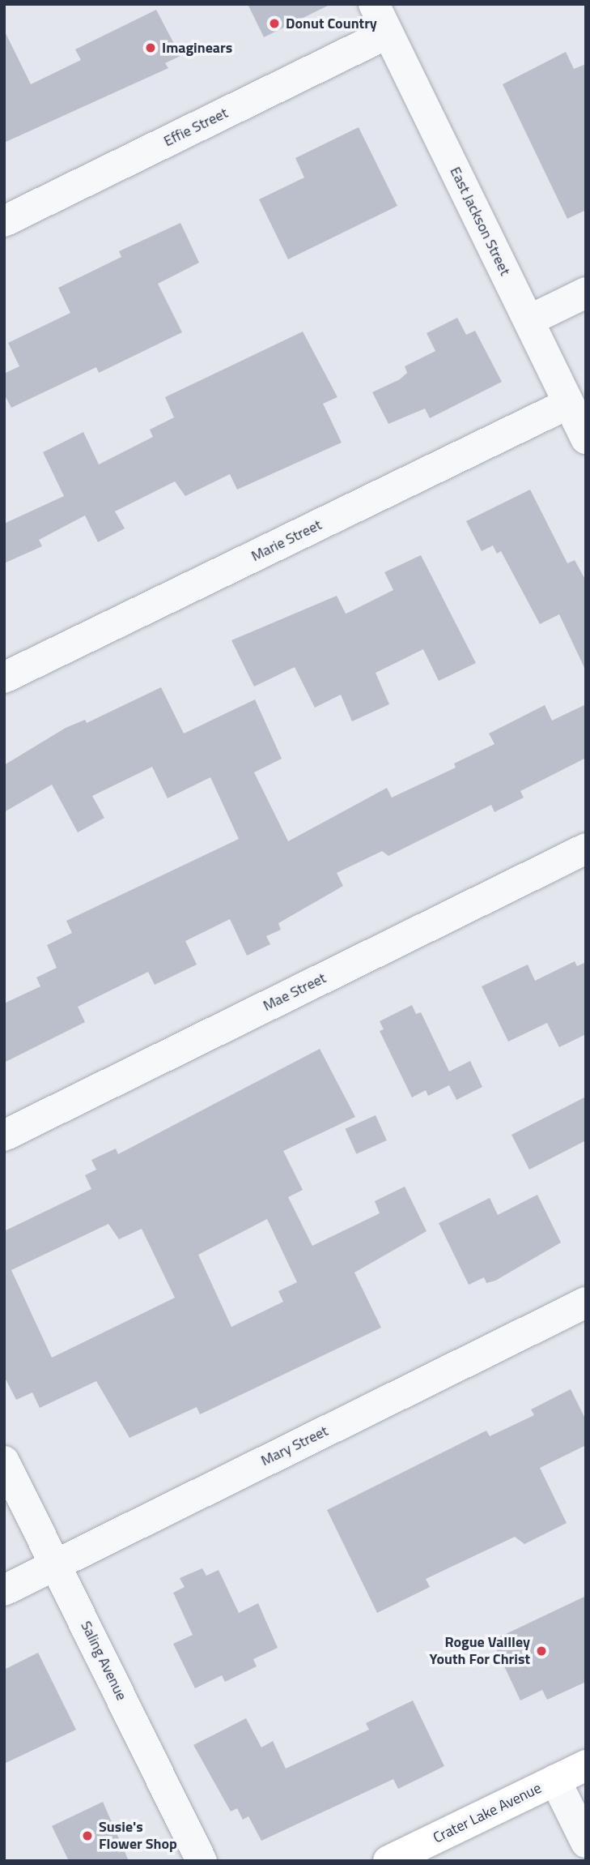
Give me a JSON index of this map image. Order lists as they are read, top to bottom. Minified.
{"streets":{"main road":["Crater Lake Avenue"],"street":["Effie Street","East Jackson Street","Marie Street","Mae Street","Mary Street","Saling Avenue"]},"crossings":[["Effie Street","East Jackson Street"],["East Jackson Street","Marie Street"],["Mary Street","Saling Avenue"]],"places":["Donut Country","Imaginears","Rogue Vallley Youth For Christ","Susie's Flower Shop"]}
